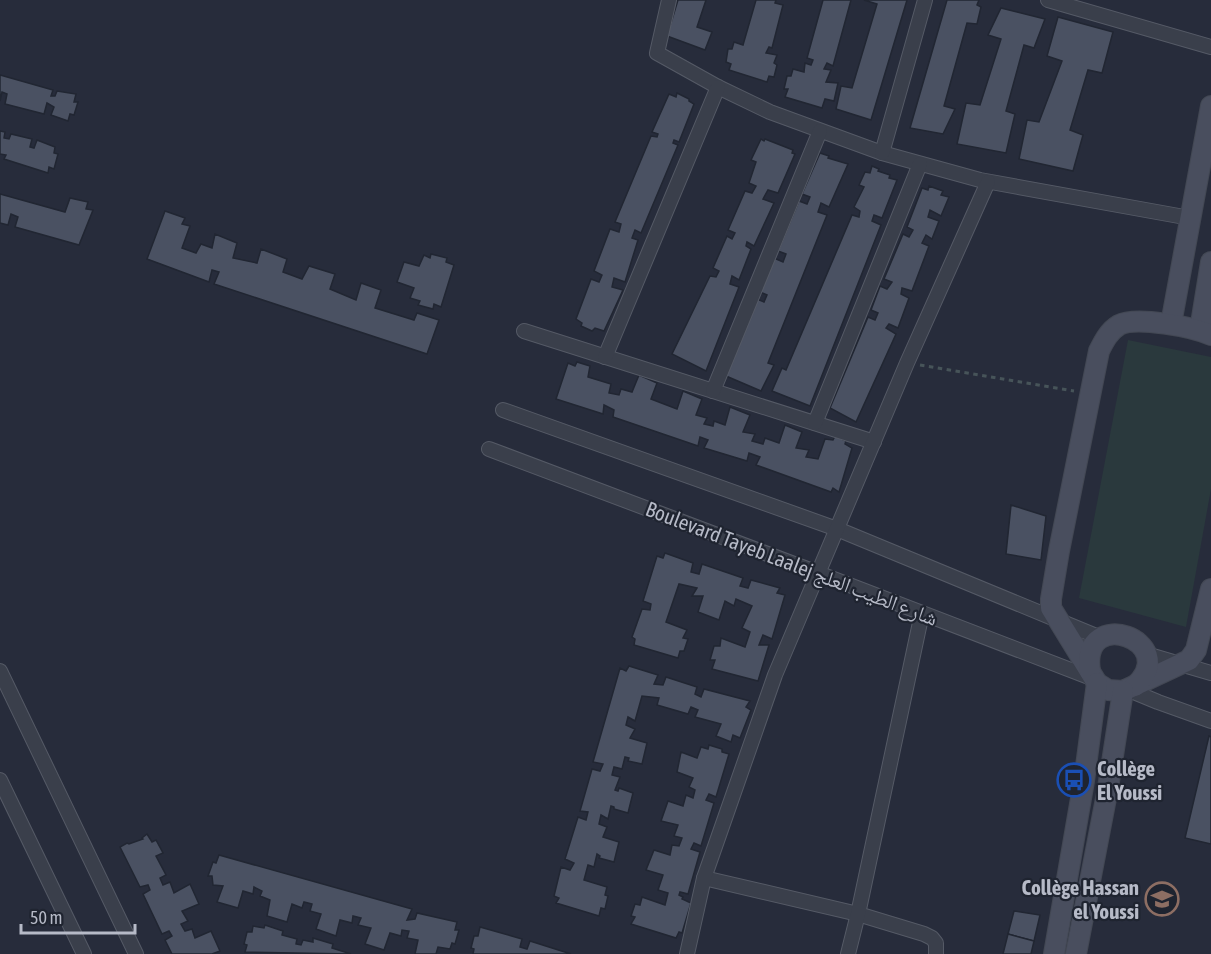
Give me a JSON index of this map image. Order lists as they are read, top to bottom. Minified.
{"streets":{"street":["Boulevard Tayeb Laalej شارع الطيب العلج"]},"places":{"bus stop":["Collège El Youssi"],"school or university":["Collège Hassan el Youssi"]},"scale_bar":"50 m"}
